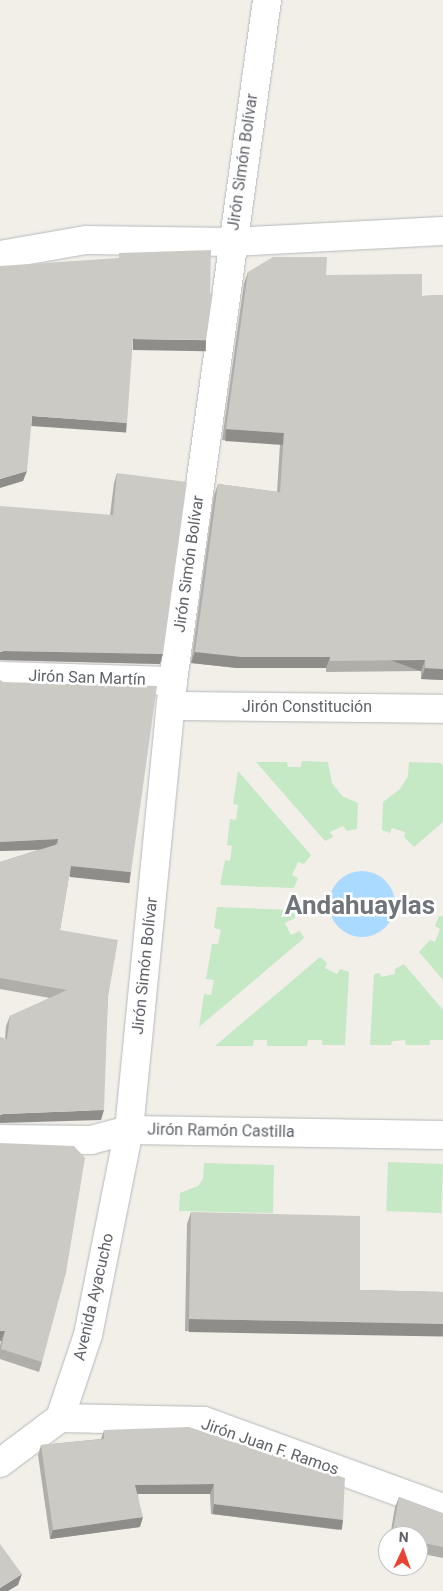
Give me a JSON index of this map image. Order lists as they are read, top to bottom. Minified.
{"streets":{"street":["Jirón Simón Bolívar","Jirón San Martín","Jirón Constitución","Jirón Ramón Castilla","Avenida Ayacucho","Jirón Juan F. Ramos"]},"crossings":[["Jirón Simón Bolívar","Jirón San Martín"],["Jirón Simón Bolívar","Jirón Constitución"],["Jirón Simón Bolívar","Jirón Ramón Castilla"],["Jirón Simón Bolívar","Avenida Ayacucho"],["Jirón San Martín","Jirón Constitución"],["Jirón Ramón Castilla","Avenida Ayacucho"],["Avenida Ayacucho","Jirón Juan F. Ramos"]],"districts":["Andahuaylas"],"north":"top"}
